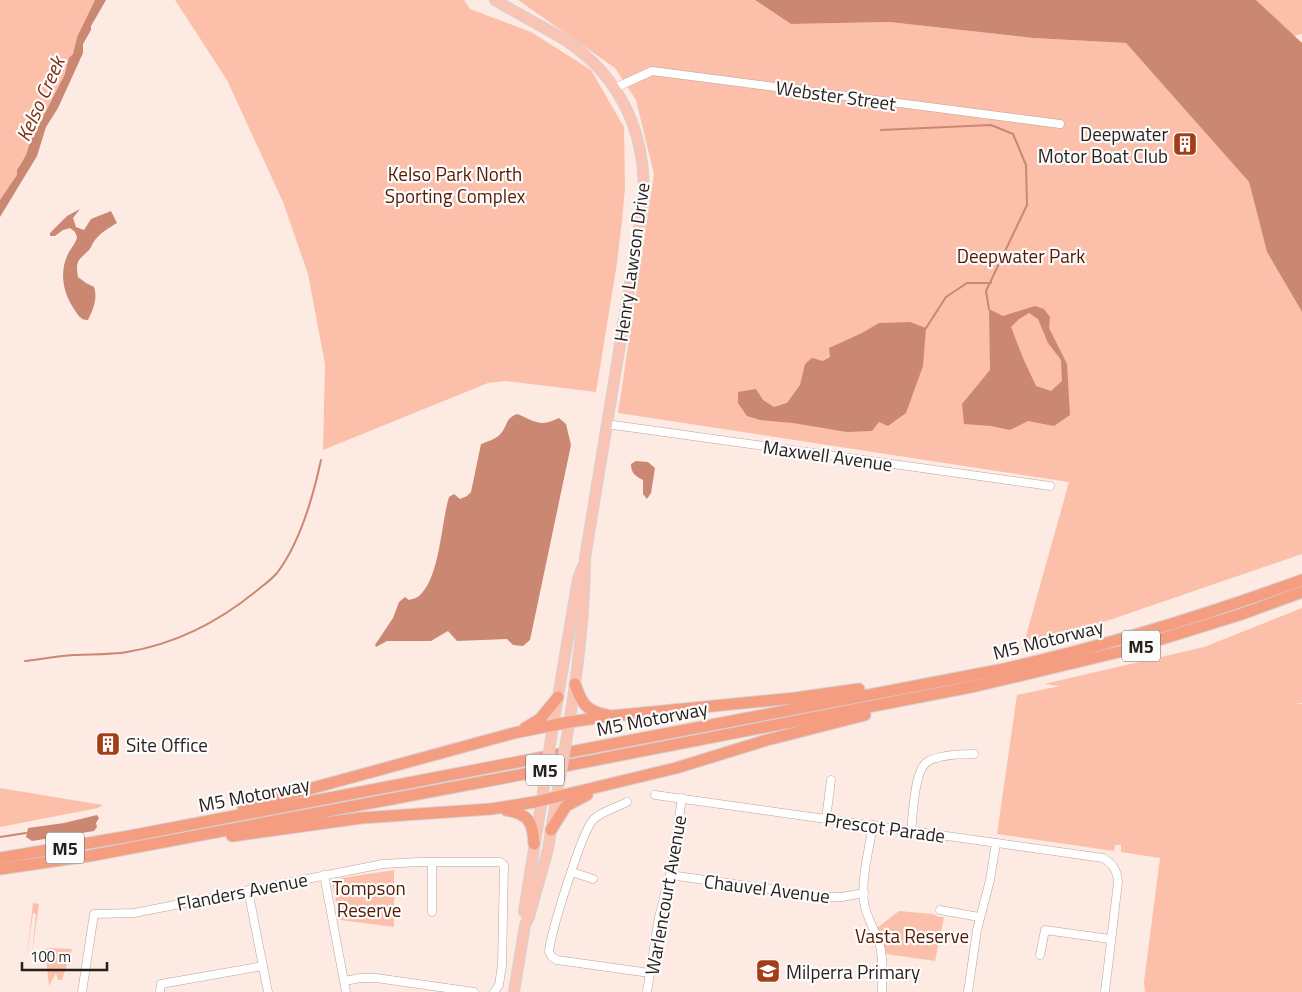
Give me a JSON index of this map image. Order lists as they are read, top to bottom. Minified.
{"streets":{"highway":["M5 Motorway","M5"],"main road":["Henry Lawson Drive"],"street":["Webster Street","Maxwell Avenue","Prescot Parade","Chauvel Avenue","Flanders Avenue","Warlencourt Avenue"]},"crossings":[["Webster Street","Henry Lawson Drive"],["Henry Lawson Drive","Maxwell Avenue"],["Prescot Parade","Warlencourt Avenue"],["Chauvel Avenue","Warlencourt Avenue"]],"water":["Kelso Creek"],"parks":["Kelso Park North Sporting Complex","Deepwater Park","Tompson Reserve","Vasta Reserve"],"places":{"building":["Deepwater Motor Boat Club","Site Office"],"school or university":["Milperra Primary"]},"scale_bar":"100 m"}
